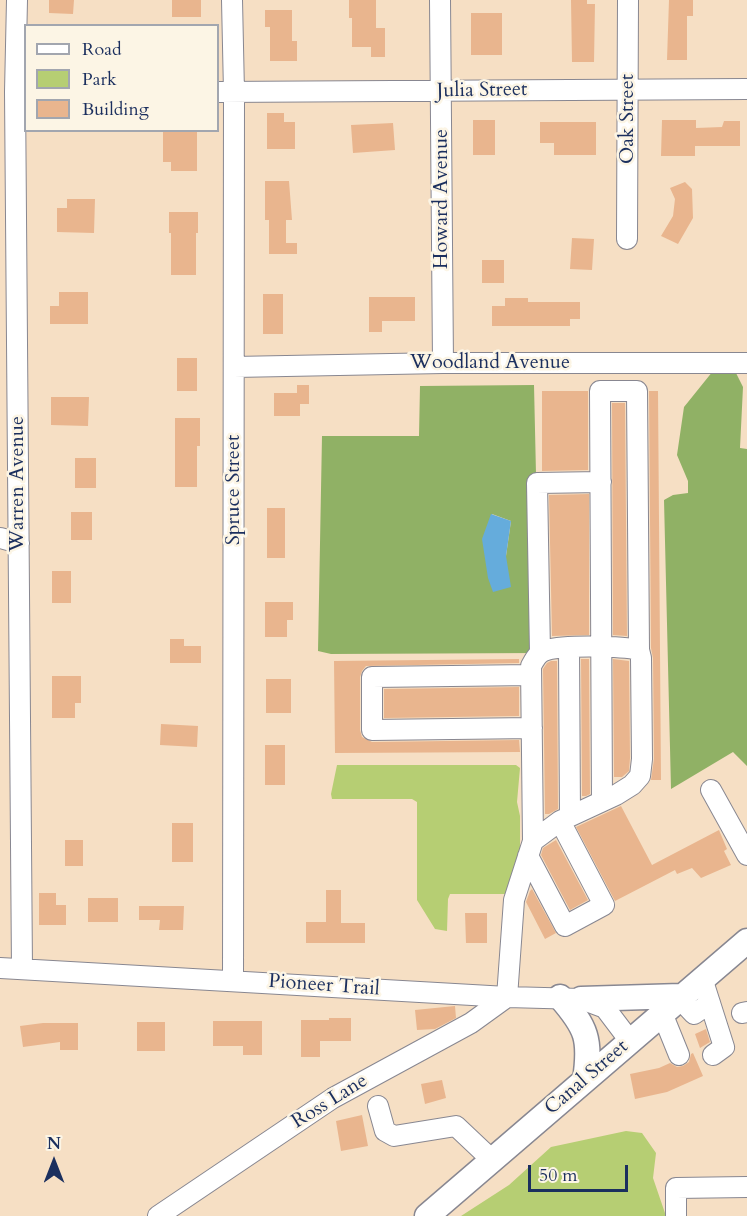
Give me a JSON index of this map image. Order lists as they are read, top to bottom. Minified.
{"streets":{"main road":["Canal Street"],"street":["Julia Street","Oak Street","Howard Avenue","Woodland Avenue","Warren Avenue","Spruce Street","Pioneer Trail","Ross Lane"]},"crossings":[["Julia Street","Oak Street"],["Julia Street","Howard Avenue"],["Julia Street","Spruce Street"],["Howard Avenue","Woodland Avenue"],["Woodland Avenue","Spruce Street"],["Warren Avenue","Pioneer Trail"],["Spruce Street","Pioneer Trail"],["Pioneer Trail","Canal Street"],["Pioneer Trail","Ross Lane"]],"legend":["Road","Park","Building"],"scale_bar":"50 m","north":"top"}
